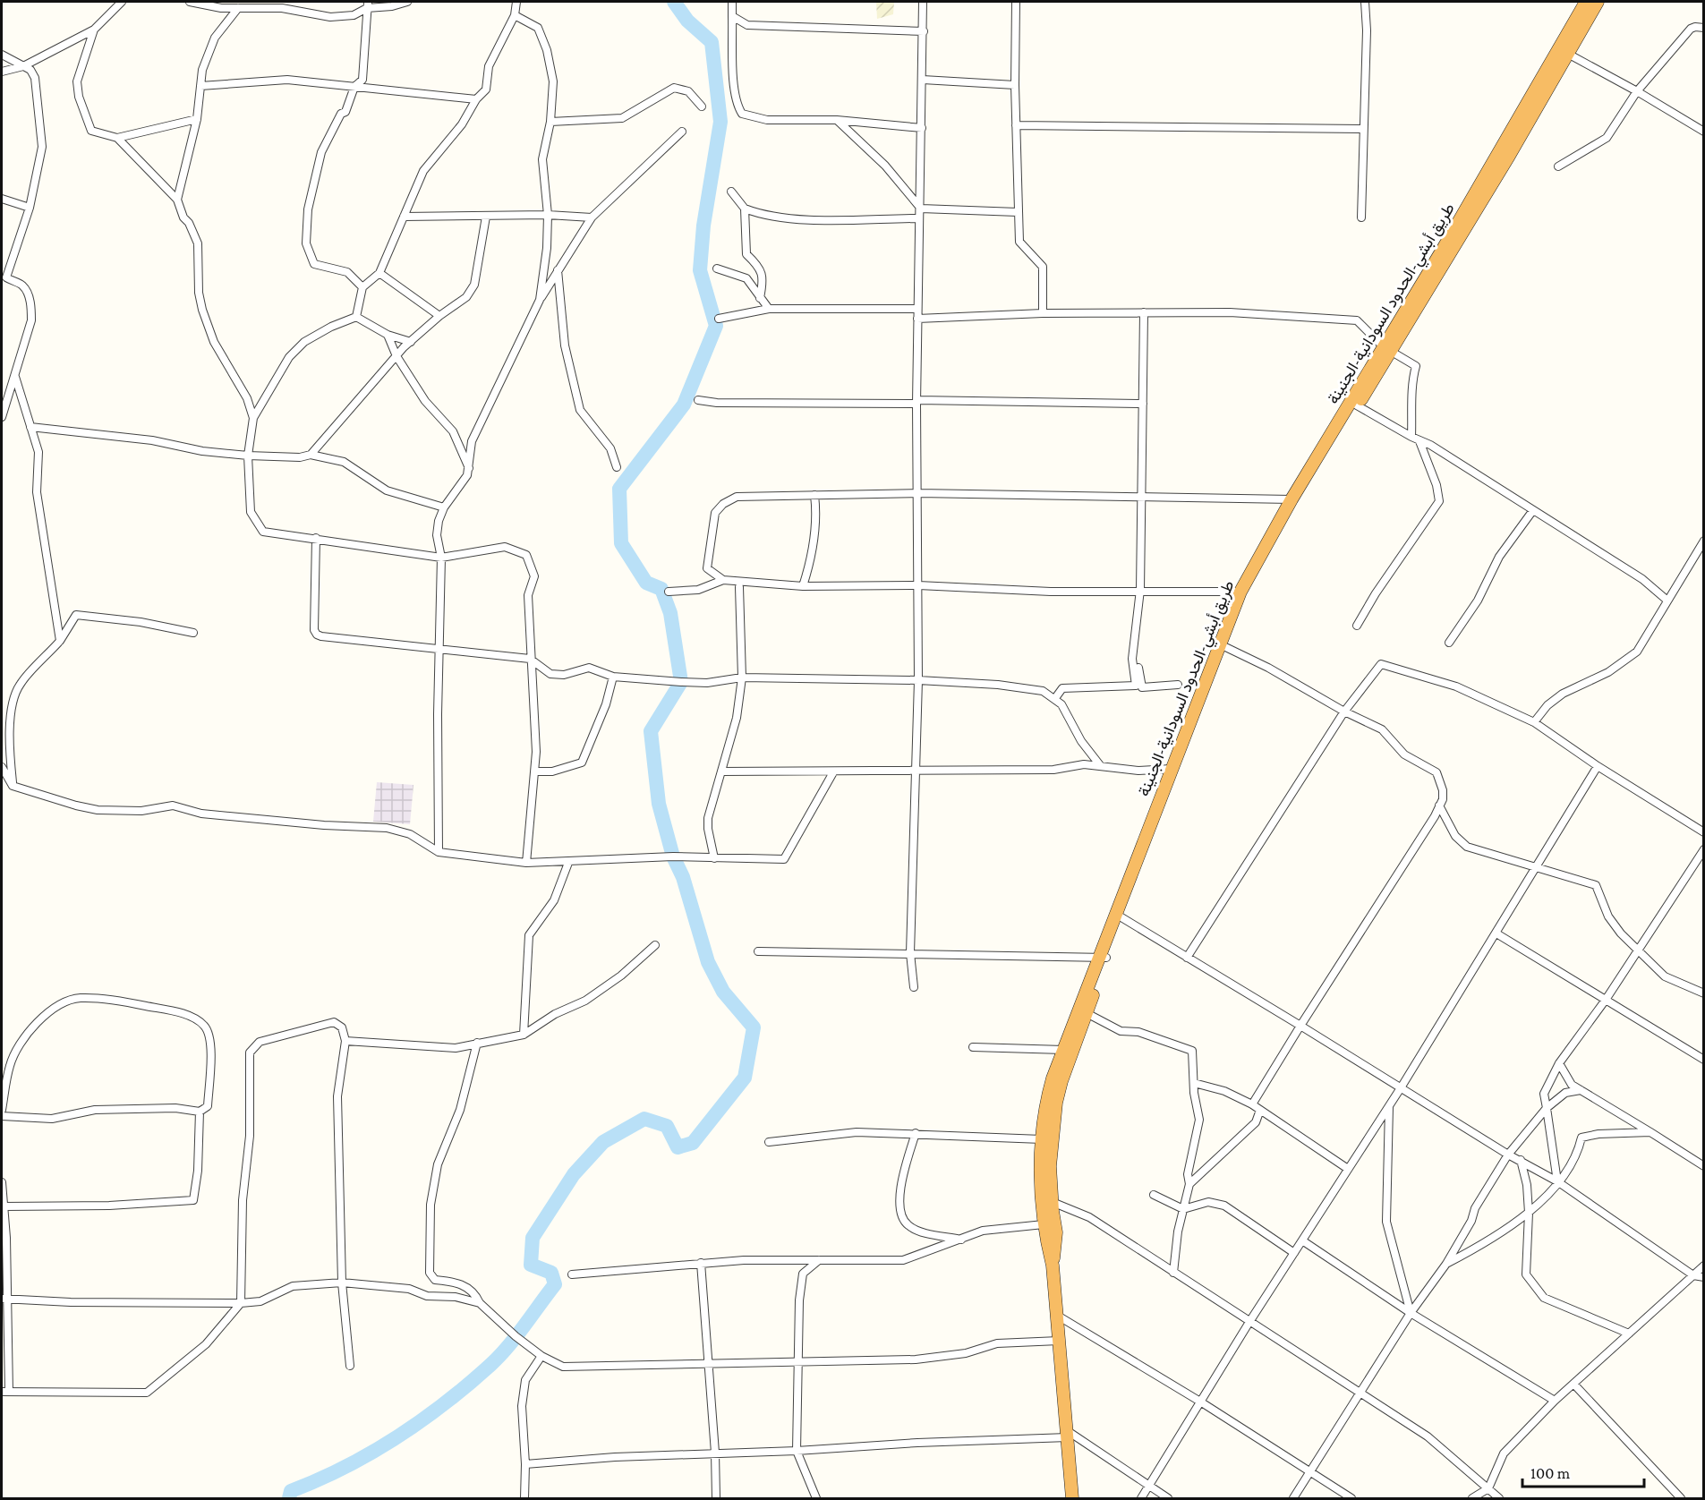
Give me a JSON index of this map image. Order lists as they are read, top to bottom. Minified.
{"streets":{"highway":["طريق أبشي-الحدود السودانية-الجنينة"]},"scale_bar":"100 m"}
